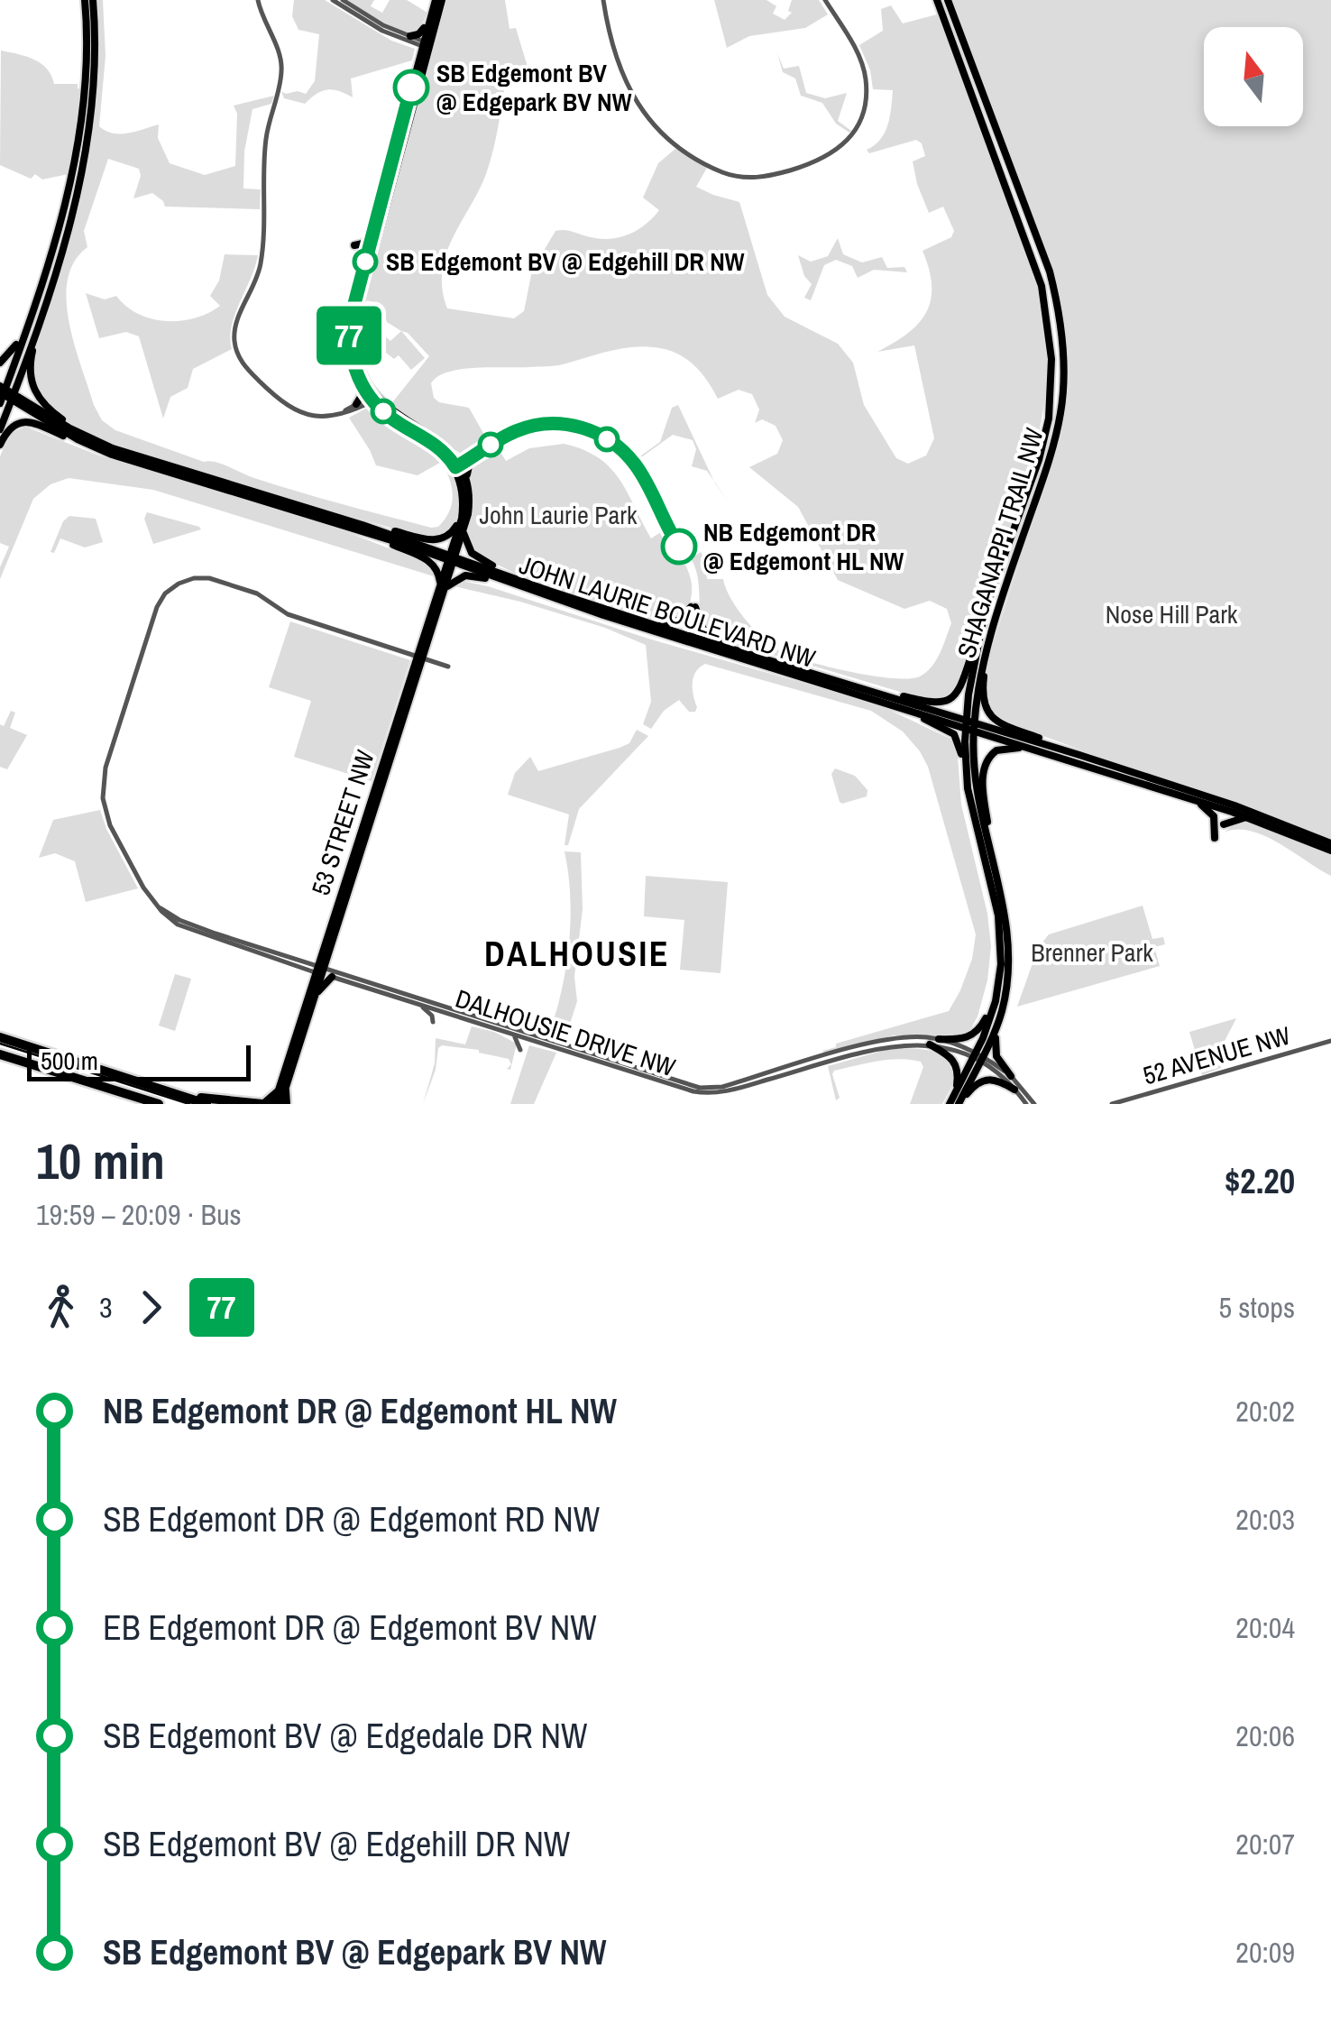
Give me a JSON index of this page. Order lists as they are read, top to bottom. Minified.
{"streets":{"main road":["SHAGANAPPI TRAIL NW","JOHN LAURIE BOULEVARD NW","53 STREET NW"],"street":["DALHOUSIE DRIVE NW","52 AVENUE NW"]},"crossings":[["SHAGANAPPI TRAIL NW","JOHN LAURIE BOULEVARD NW"],["SHAGANAPPI TRAIL NW","DALHOUSIE DRIVE NW"],["JOHN LAURIE BOULEVARD NW","53 STREET NW"],["53 STREET NW","DALHOUSIE DRIVE NW"]],"districts":["DALHOUSIE"],"parks":["John Laurie Park","Nose Hill Park","Brenner Park"],"places":["SB Edgemont BV @ Edgepark BV NW","SB Edgemont BV @ Edgehill DR NW","NB Edgemont DR @ Edgemont HL NW"],"lines":["bus line 77"],"scale_bar":"500 m","north":"top","page":{"on_map":"77","scale":"500 m","heading":["10 min","19:59 – 20:09 · Bus","$2.20"],"legs":["3","77","5 stops"],"list":[{"name":"NB Edgemont DR @ Edgemont HL NW","value":"20:02"},{"name":"SB Edgemont DR @ Edgemont RD NW","value":"20:03"},{"name":"EB Edgemont DR @ Edgemont BV NW","value":"20:04"},{"name":"SB Edgemont BV @ Edgedale DR NW","value":"20:06"},{"name":"SB Edgemont BV @ Edgehill DR NW","value":"20:07"},{"name":"SB Edgemont BV @ Edgepark BV NW","value":"20:09"}]}}
